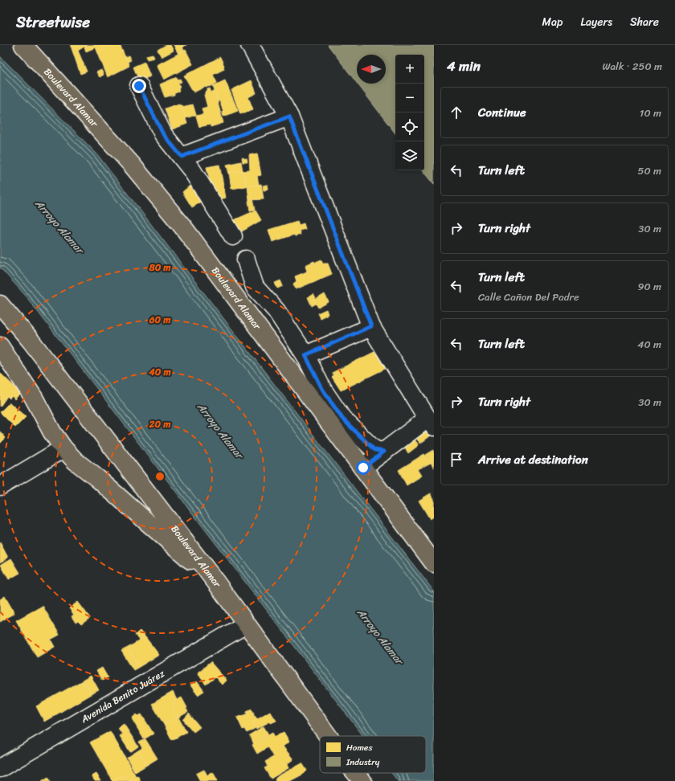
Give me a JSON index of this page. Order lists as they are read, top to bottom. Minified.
{"streets":{"highway":["Boulevard Alamar"],"street":["Avenida Benito Juárez"]},"crossings":[["Boulevard Alamar","Avenida Benito Juárez"]],"water":["Arroyo Alamar"],"legend":["Homes","Industry"],"north":"left","page":{"header":"Streetwise","nav":["Map","Layers","Share"],"heading":["4 min","Walk · 250 m"],"map_buttons":["+","−"],"list":[["Continue","10 m"],["Turn left","50 m"],["Turn right","30 m"],["Turn left","Calle Cañon Del Padre","90 m"],["Turn left","40 m"],["Turn right","30 m"],"Arrive at destination"]},"rings":["80 m","60 m","40 m","20 m"]}
